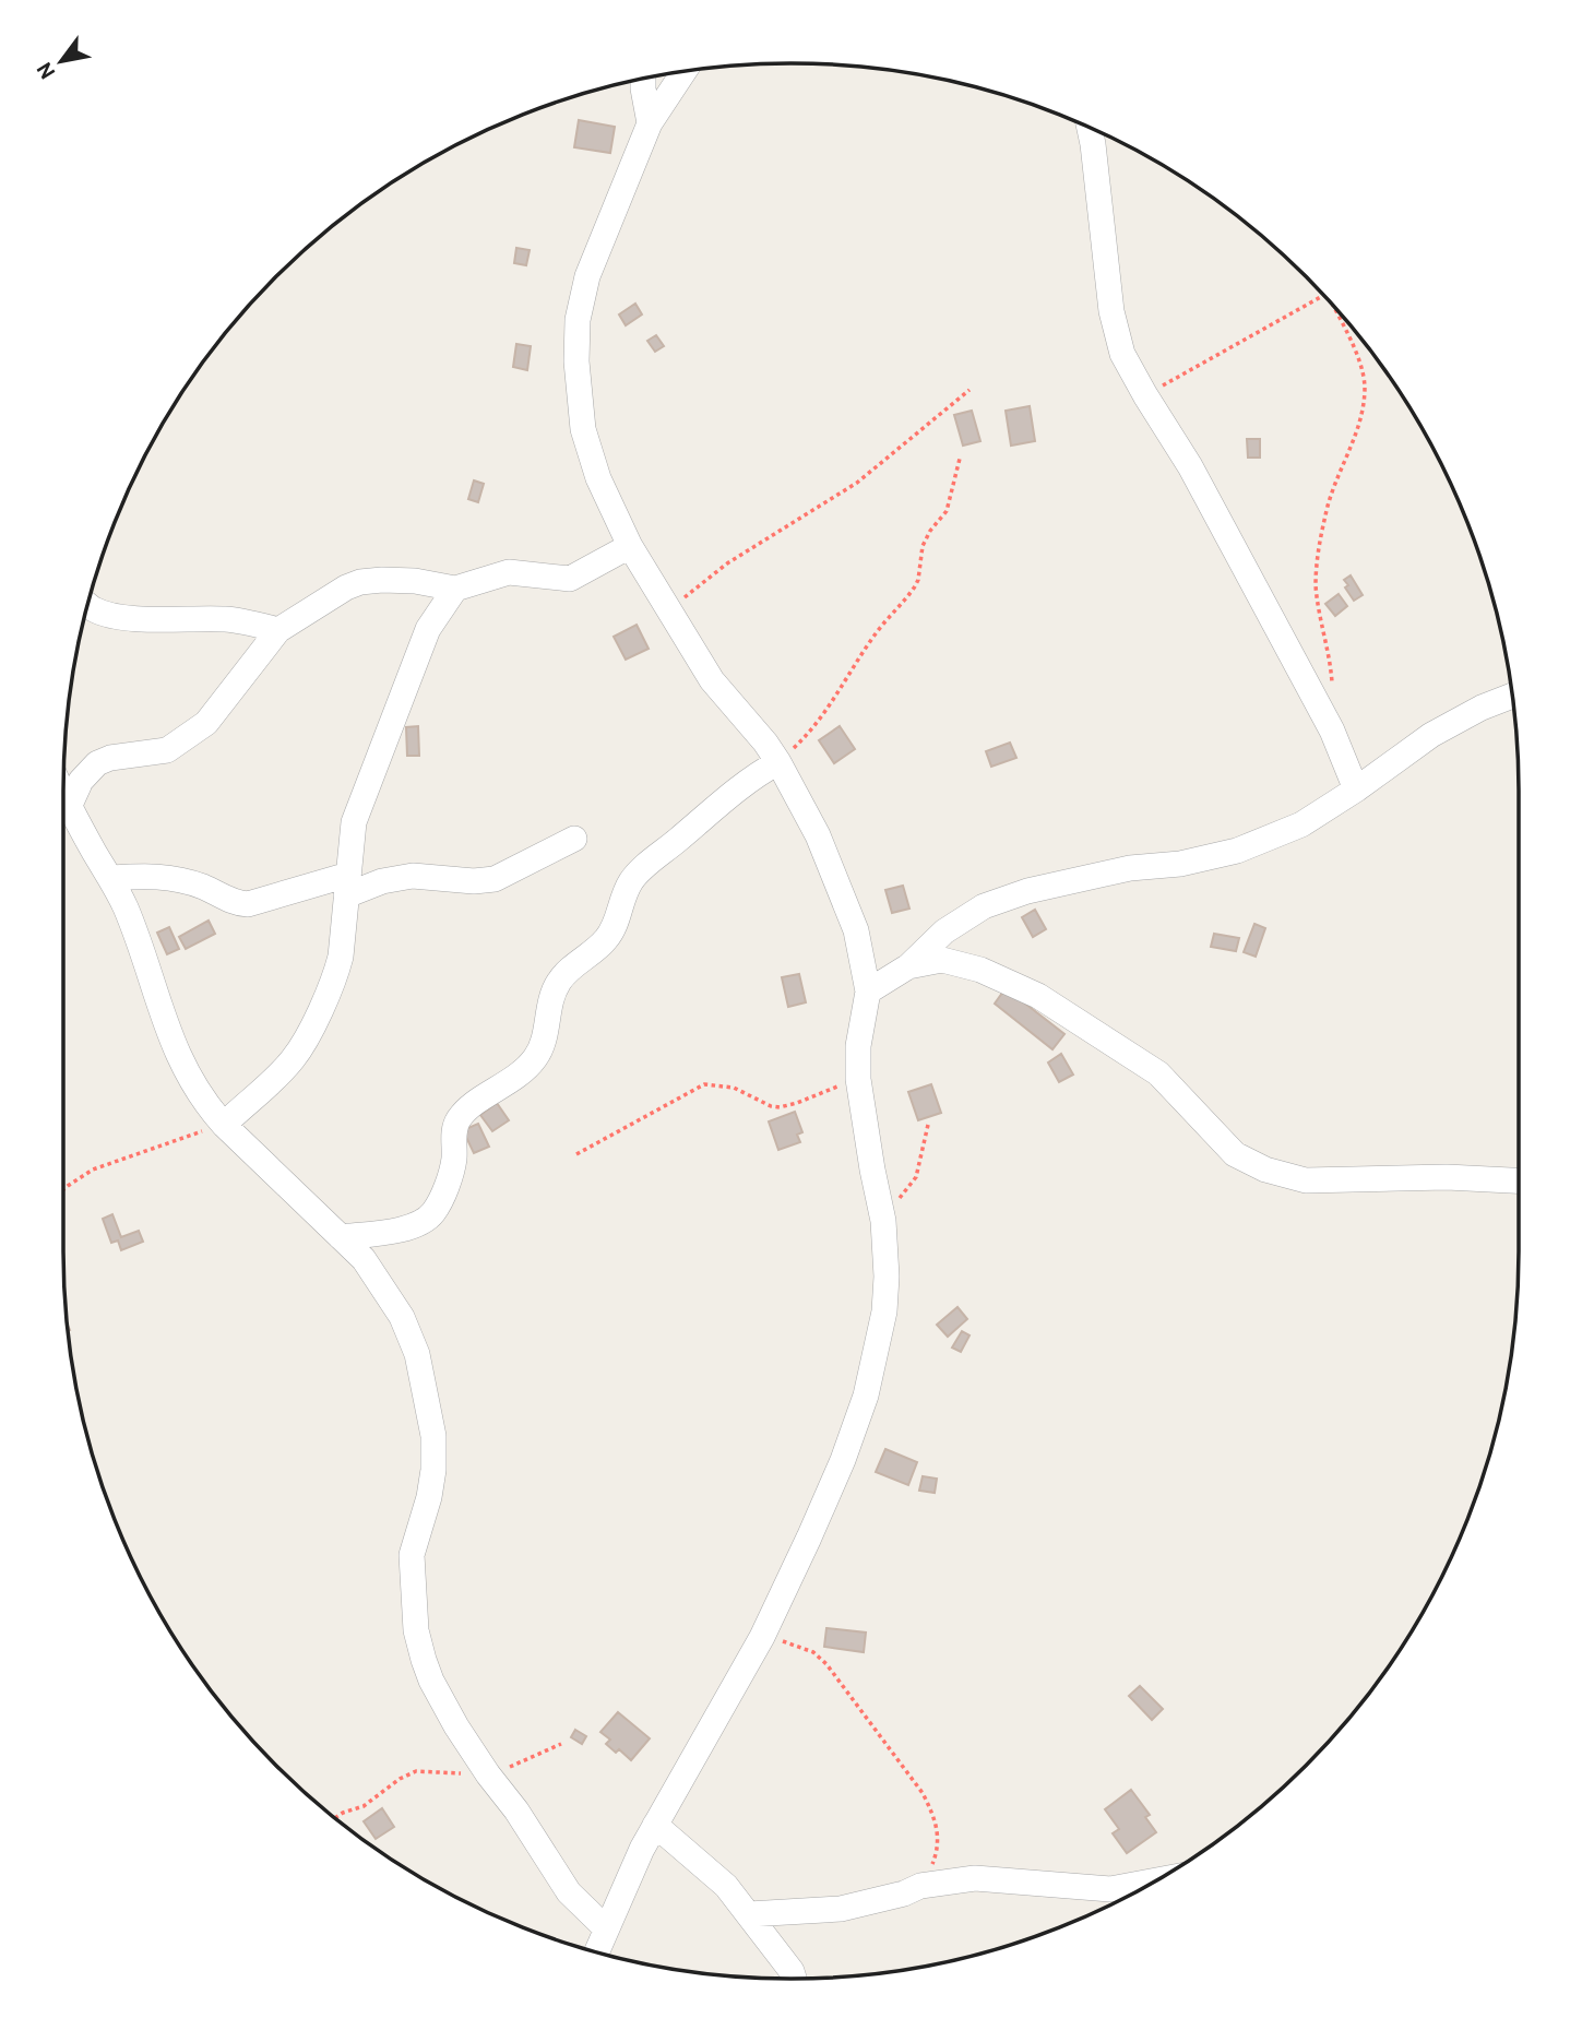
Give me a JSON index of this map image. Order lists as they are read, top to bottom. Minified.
{"north":"bottom left"}
